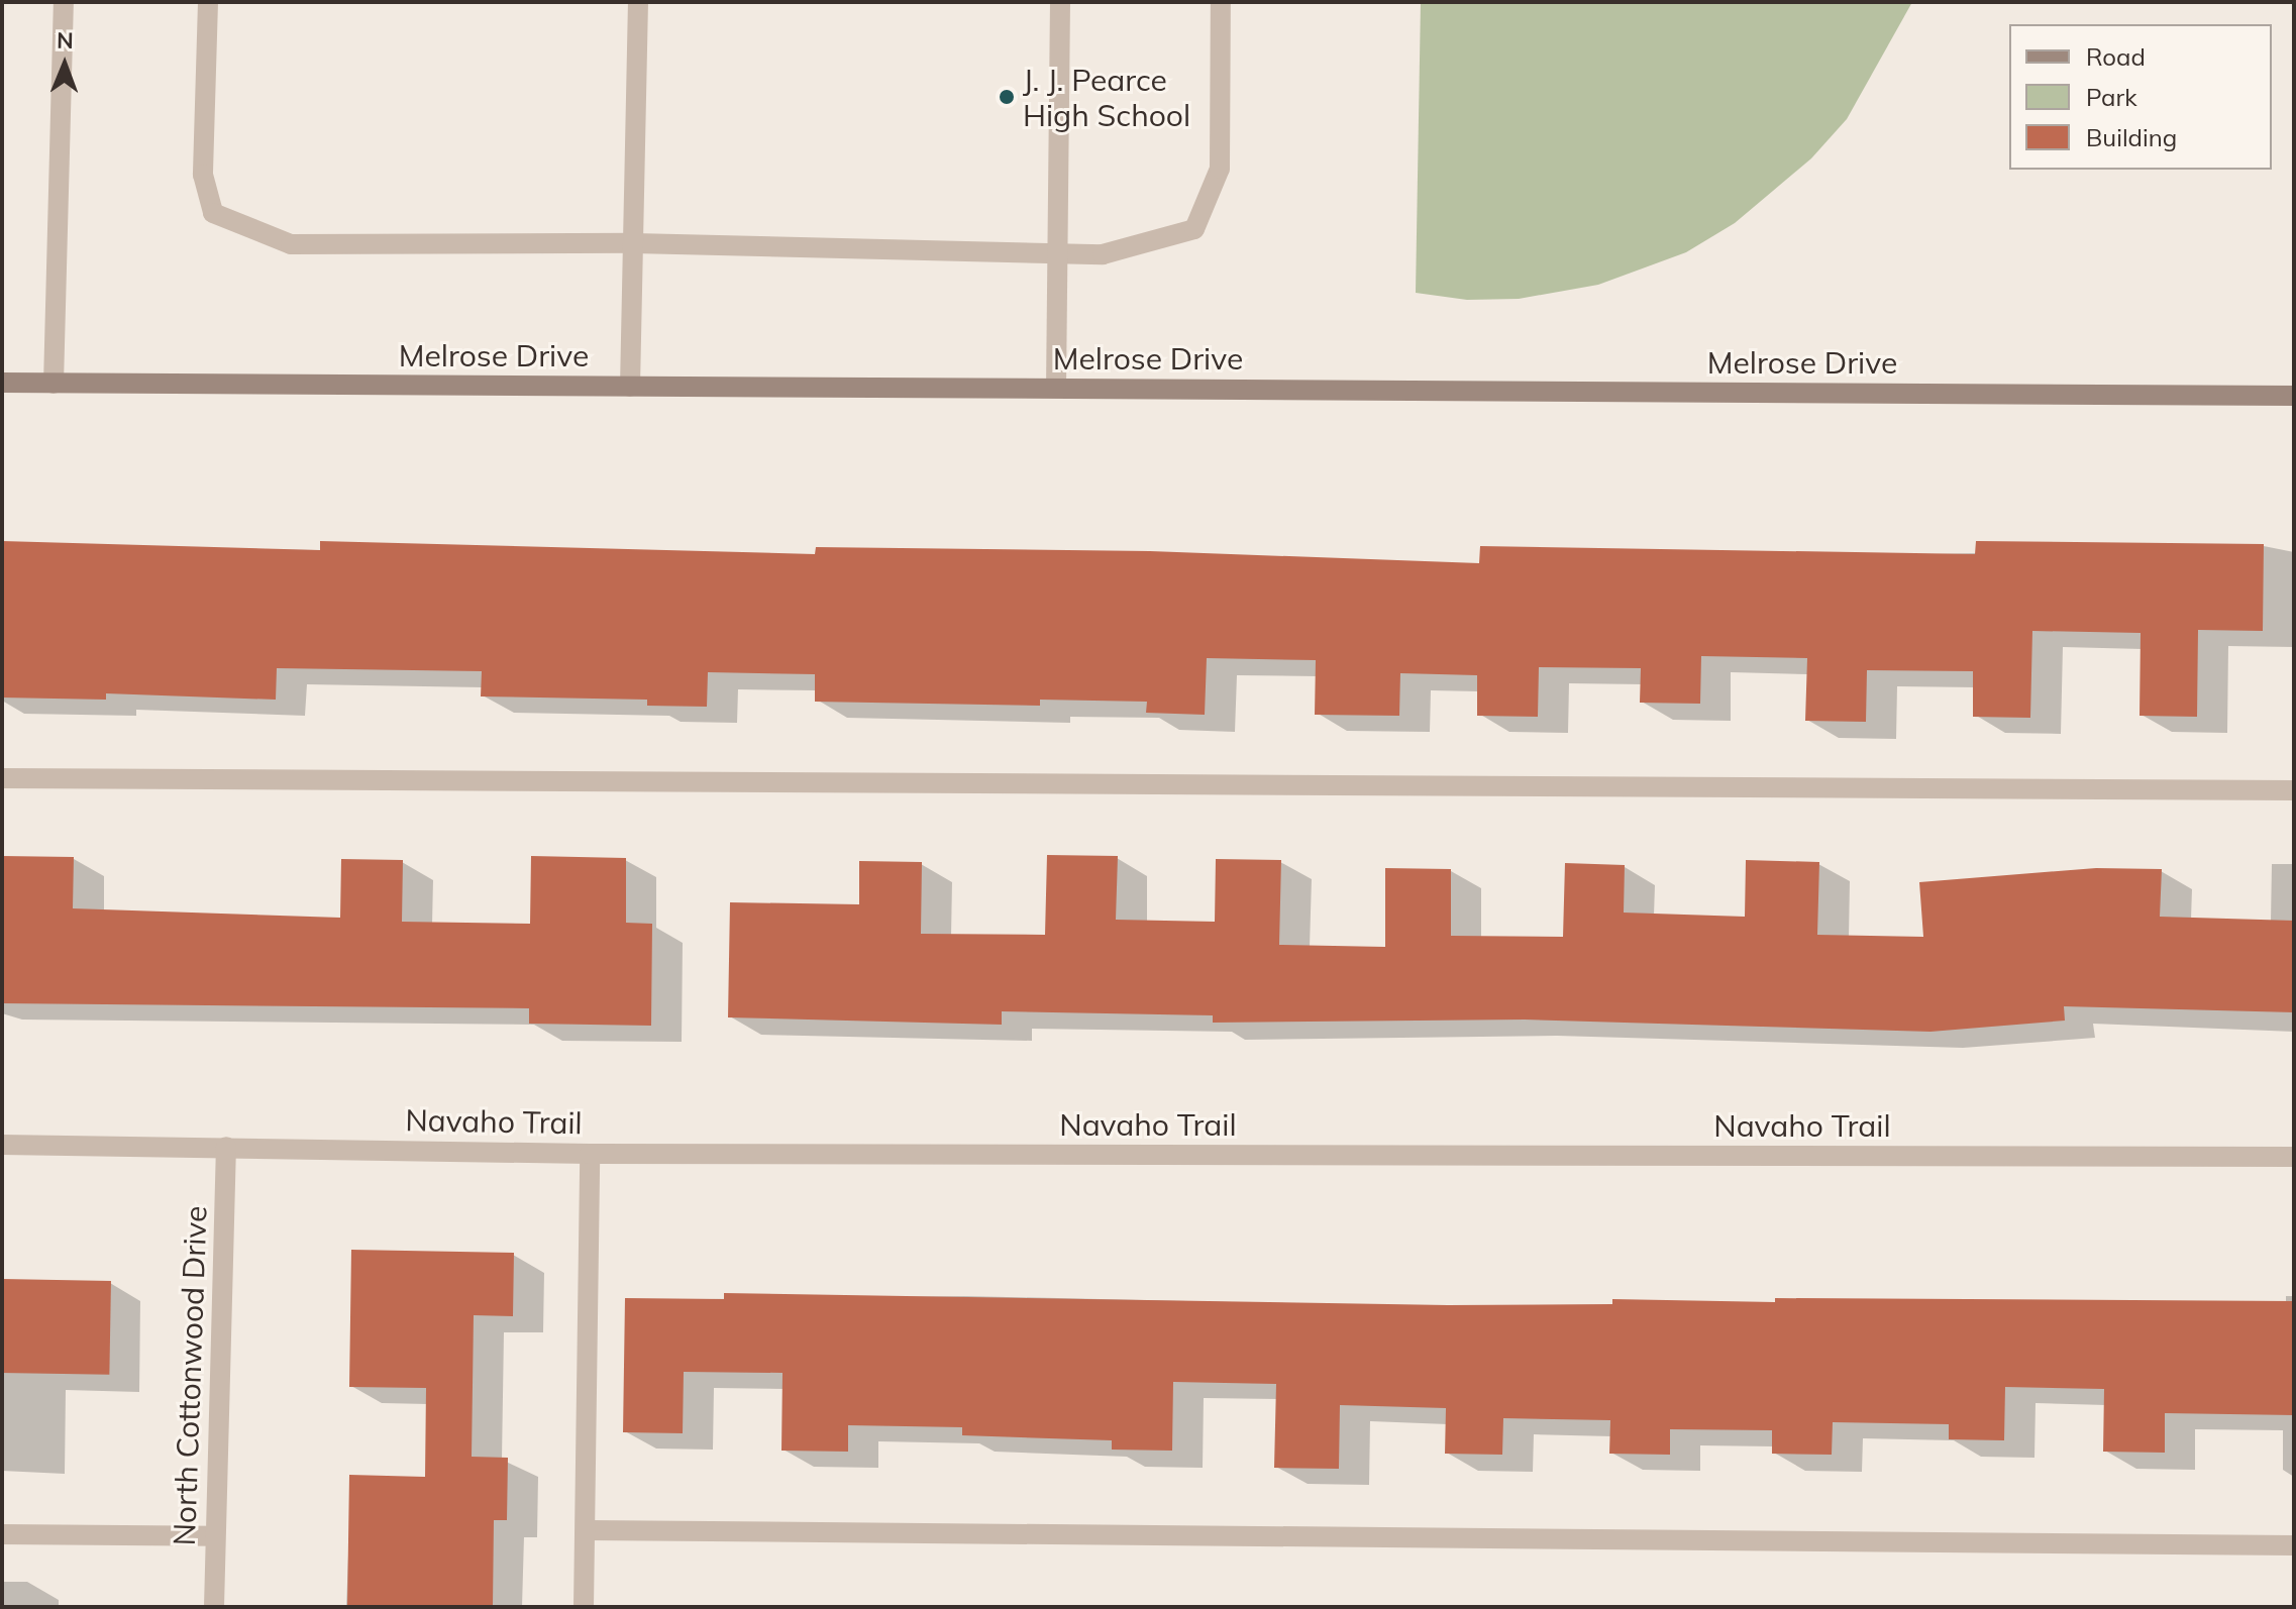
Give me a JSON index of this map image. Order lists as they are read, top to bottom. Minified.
{"streets":{"street":["Melrose Drive","Navaho Trail","North Cottonwood Drive"]},"crossings":[["Navaho Trail","North Cottonwood Drive"]],"places":["J. J. Pearce High School"],"legend":["Road","Park","Building"],"north":"top"}
